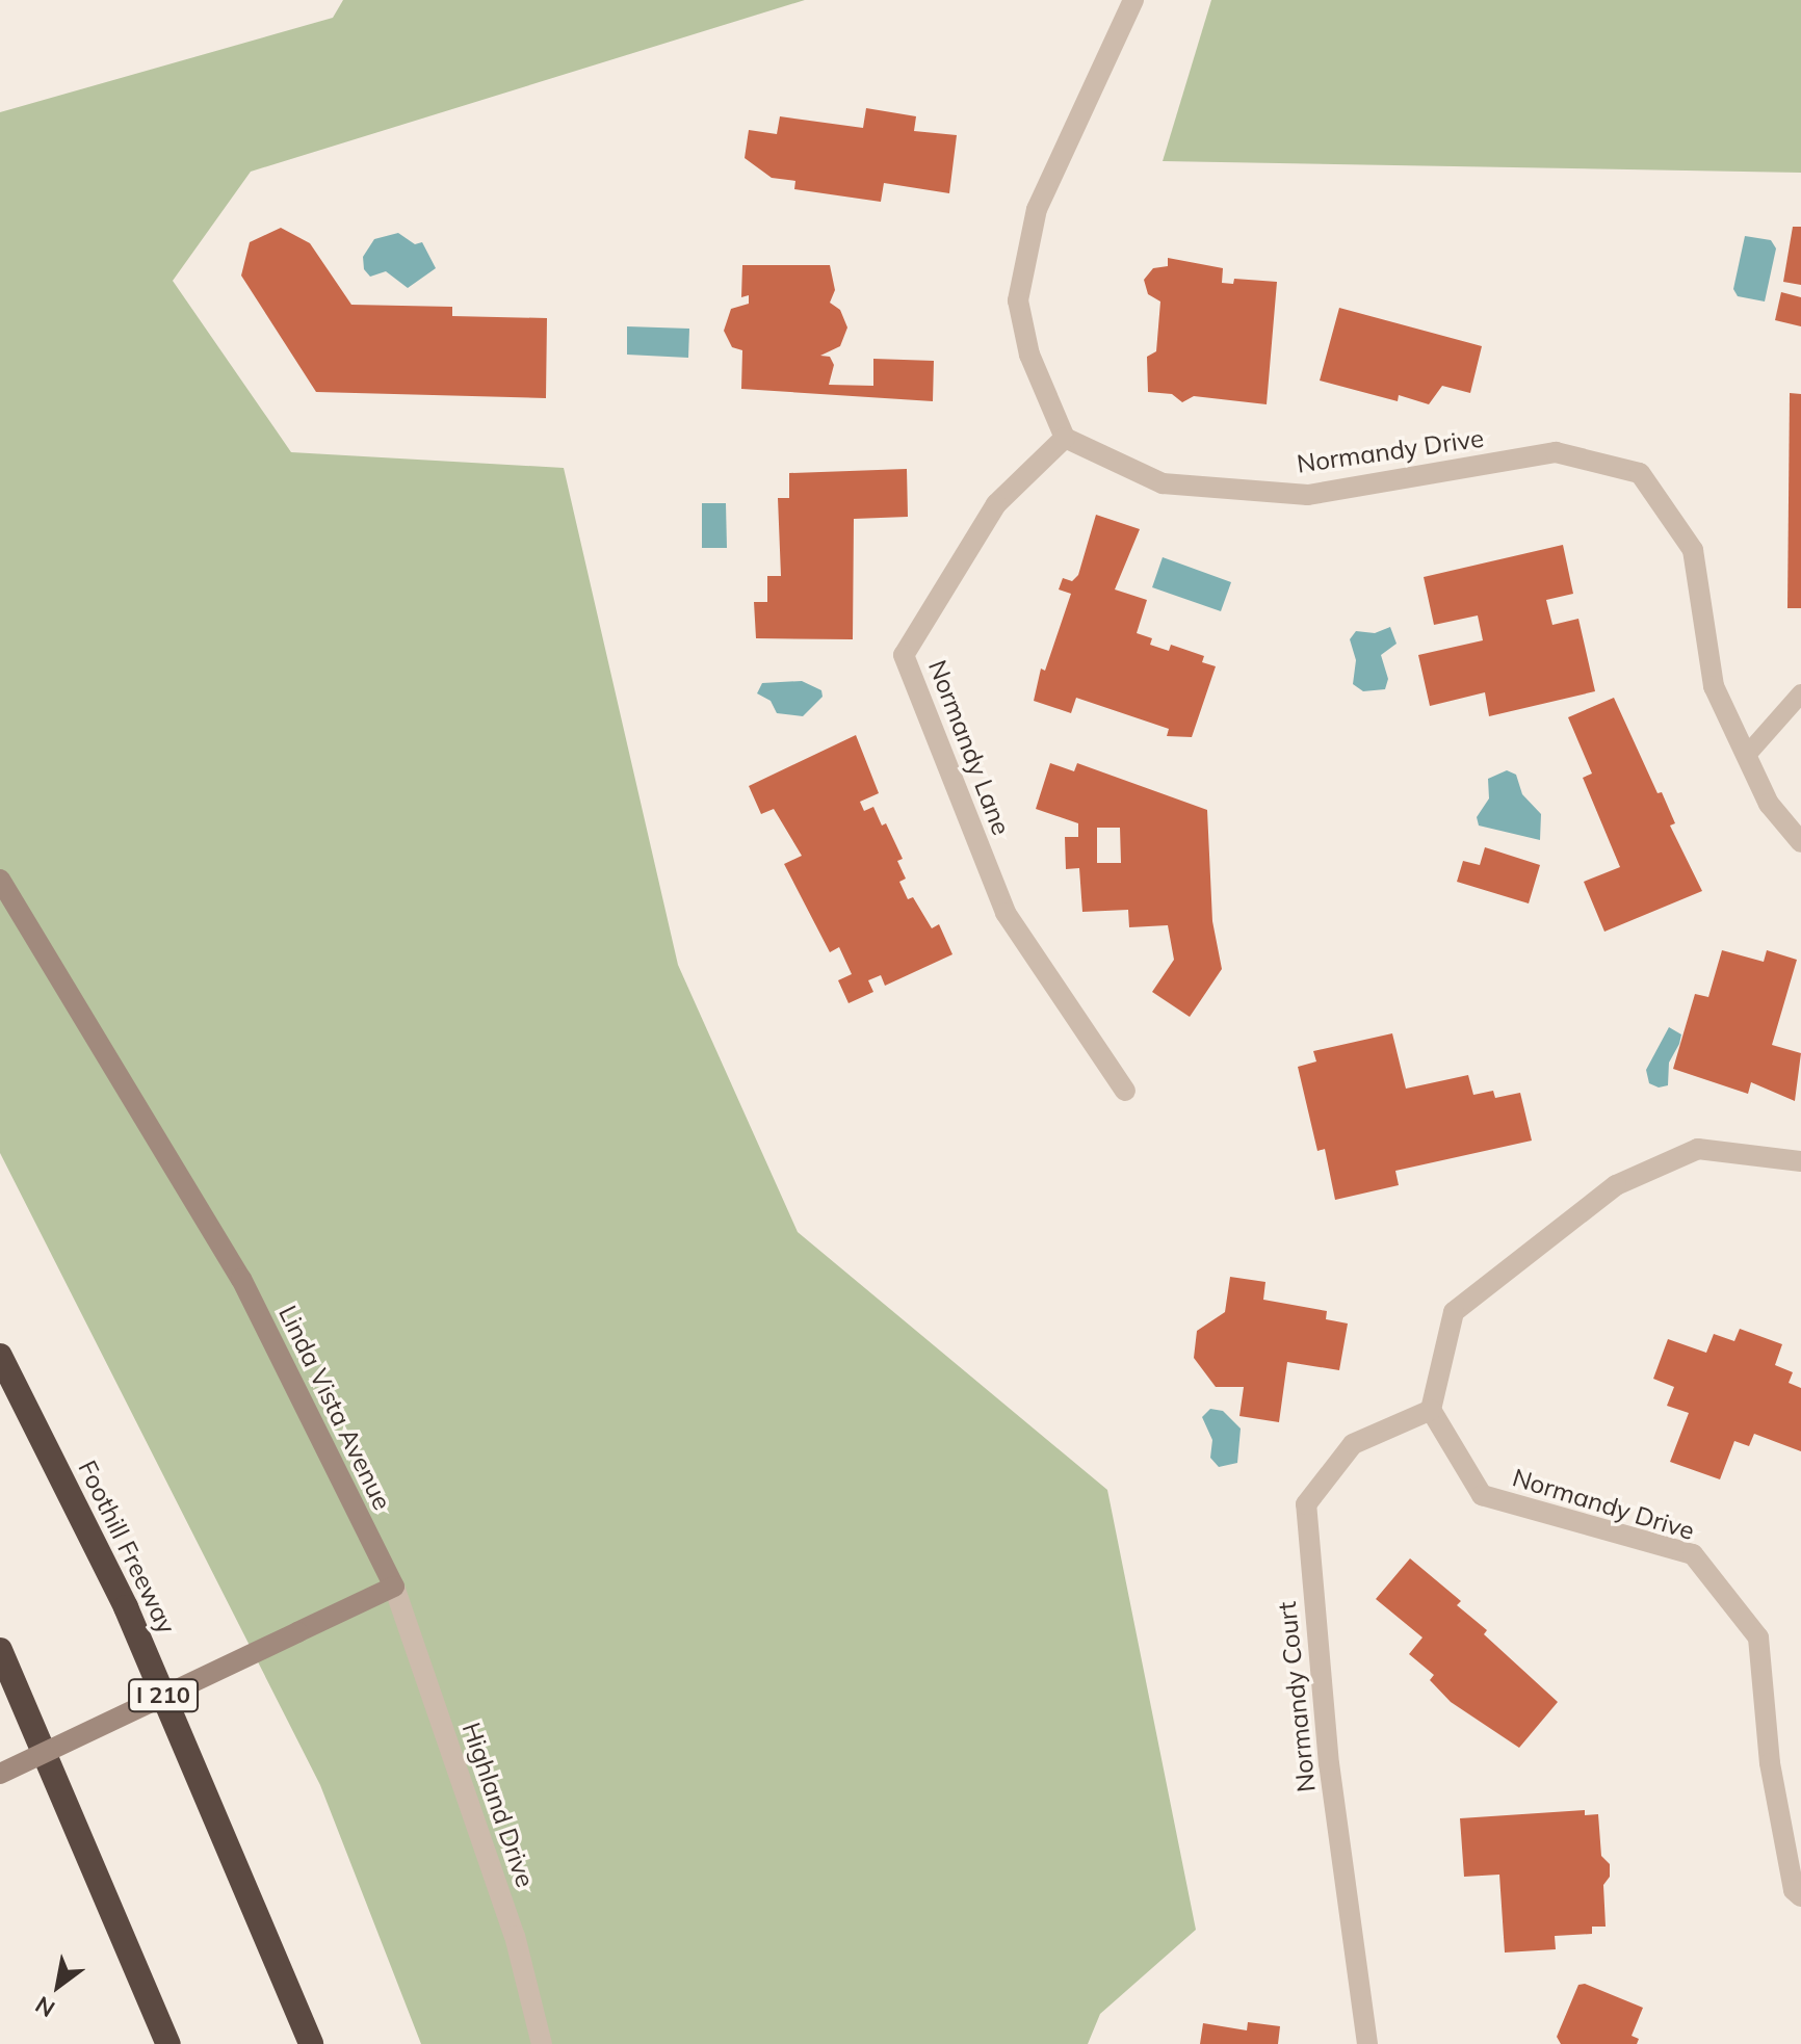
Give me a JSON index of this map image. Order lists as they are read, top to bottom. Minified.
{"streets":{"highway":["Foothill Freeway","I 210"],"main road":["Linda Vista Avenue"],"street":["Normandy Drive","Normandy Lane","Normandy Court","Highland Drive"]},"crossings":[["Normandy Drive","Normandy Lane"],["Normandy Drive","Normandy Court"],["Linda Vista Avenue","Highland Drive"]],"north":"bottom left"}
